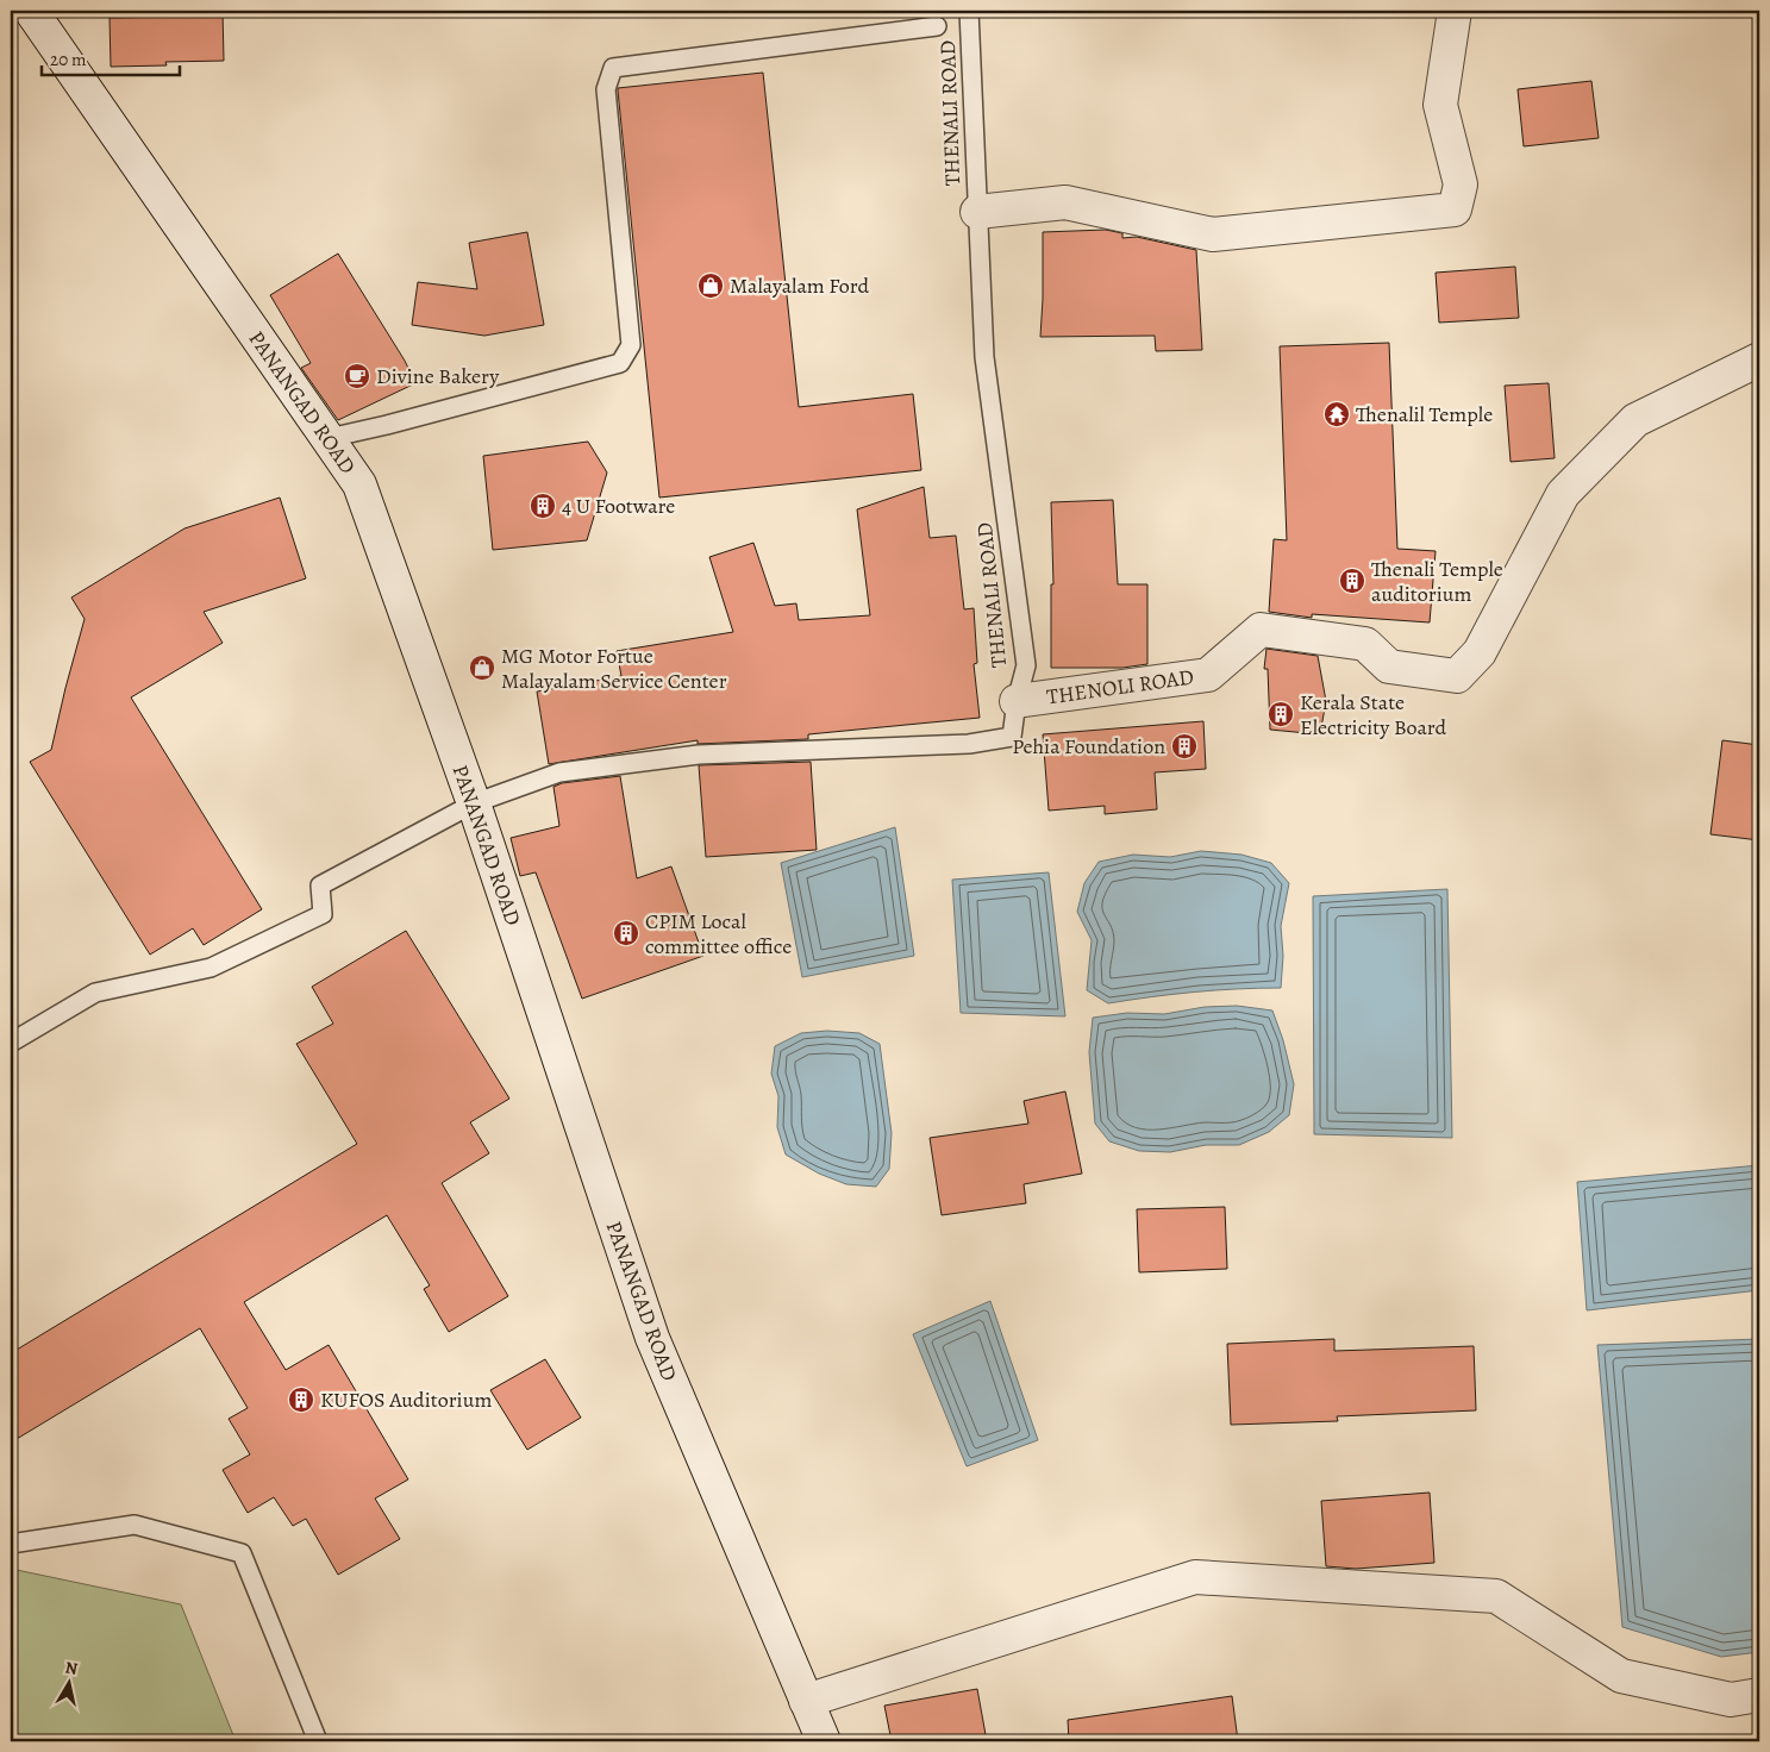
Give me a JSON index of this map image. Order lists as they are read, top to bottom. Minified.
{"streets":{"street":["PANANGAD ROAD","THENOLI ROAD"],"lane":["THENALI ROAD"]},"crossings":[["THENALI ROAD","PANANGAD ROAD"],["THENALI ROAD","THENOLI ROAD"]],"places":{"shop":["Malayalam Ford","MG Motor Fortue Malayalam Service Center"],"cafe":["Divine Bakery"],"temple":["Thenalil Temple"],"building":["4 U Footware","Thenali Temple auditorium","Kerala State Electricity Board","Pehia Foundation","CPIM Local committee office","KUFOS Auditorium"]},"scale_bar":"20 m","north":"top"}
